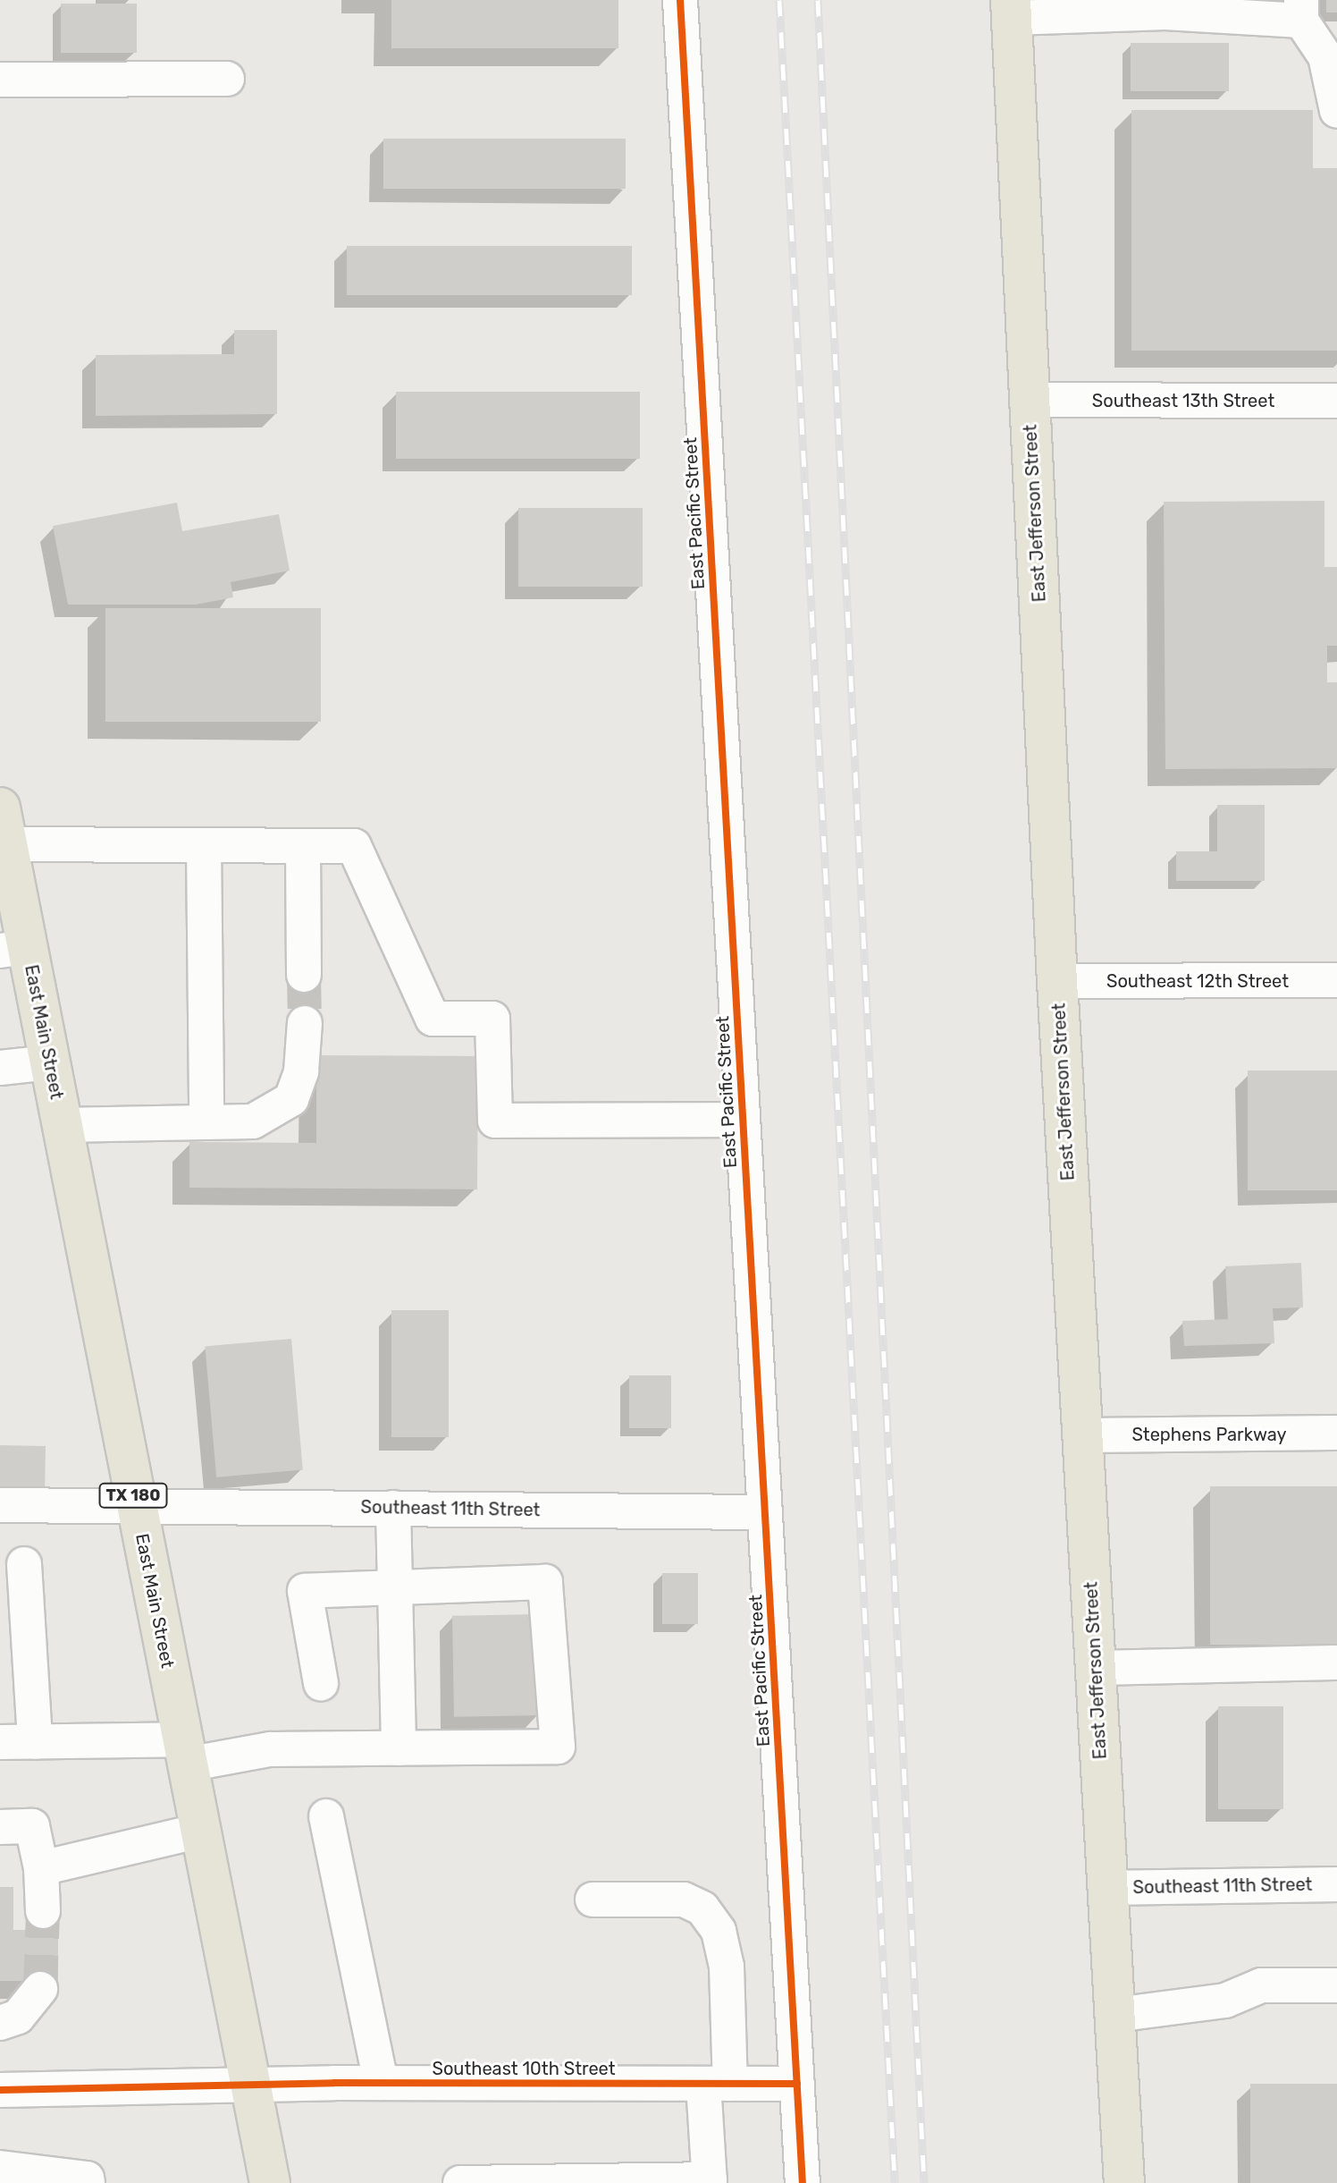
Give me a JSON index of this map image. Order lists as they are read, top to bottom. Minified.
{"streets":{"main road":["East Jefferson Street","East Main Street","TX 180"],"street":["Southeast 13th Street","East Pacific Street","Southeast 12th Street","Stephens Parkway","Southeast 11th Street","Southeast 10th Street"]},"crossings":[["Southeast 13th Street","East Jefferson Street"],["East Pacific Street","Southeast 11th Street"],["East Pacific Street","Southeast 10th Street"],["East Jefferson Street","Southeast 12th Street"],["East Jefferson Street","Stephens Parkway"],["East Jefferson Street","Southeast 11th Street"],["East Main Street","Southeast 11th Street"],["East Main Street","Southeast 10th Street"]]}
